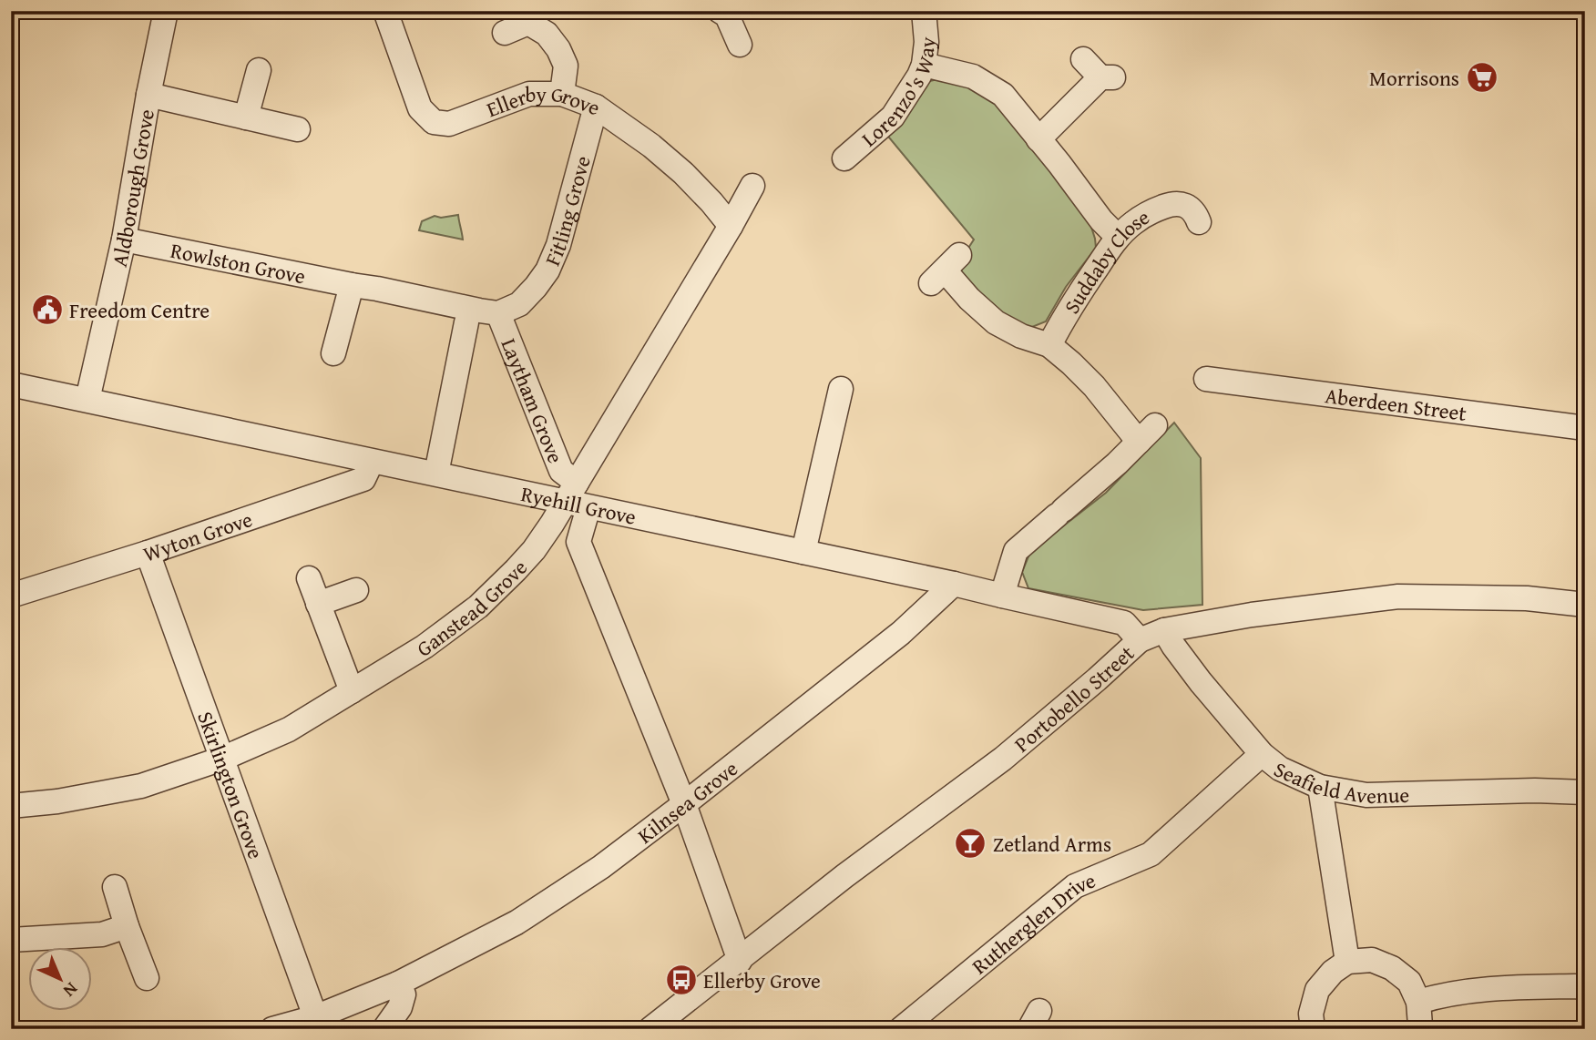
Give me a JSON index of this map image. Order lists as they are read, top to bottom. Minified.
{"streets":{"street":["Lorenzo's Way","Ellerby Grove","Aldborough Grove","Fitling Grove","Rowlston Grove","Suddaby Close","Laytham Grove","Aberdeen Street","Ryehill Grove","Wyton Grove","Ganstead Grove","Portobello Street","Seafield Avenue","Skirlington Grove","Kilnsea Grove","Rutherglen Drive"]},"crossings":[["Ellerby Grove","Fitling Grove"],["Ellerby Grove","Ganstead Grove"],["Aldborough Grove","Rowlston Grove"],["Aldborough Grove","Ryehill Grove"],["Fitling Grove","Rowlston Grove"],["Fitling Grove","Laytham Grove"],["Rowlston Grove","Laytham Grove"],["Laytham Grove","Ryehill Grove"],["Laytham Grove","Ganstead Grove"],["Ryehill Grove","Wyton Grove"],["Ryehill Grove","Ganstead Grove"],["Ryehill Grove","Portobello Street"],["Ryehill Grove","Kilnsea Grove"],["Wyton Grove","Skirlington Grove"],["Ganstead Grove","Skirlington Grove"],["Portobello Street","Seafield Avenue"],["Seafield Avenue","Rutherglen Drive"],["Skirlington Grove","Kilnsea Grove"]],"places":{"supermarket":["Morrisons"],"public building":["Freedom Centre"],"bar":["Zetland Arms"],"bus stop":["Ellerby Grove"]},"north":"bottom right"}
